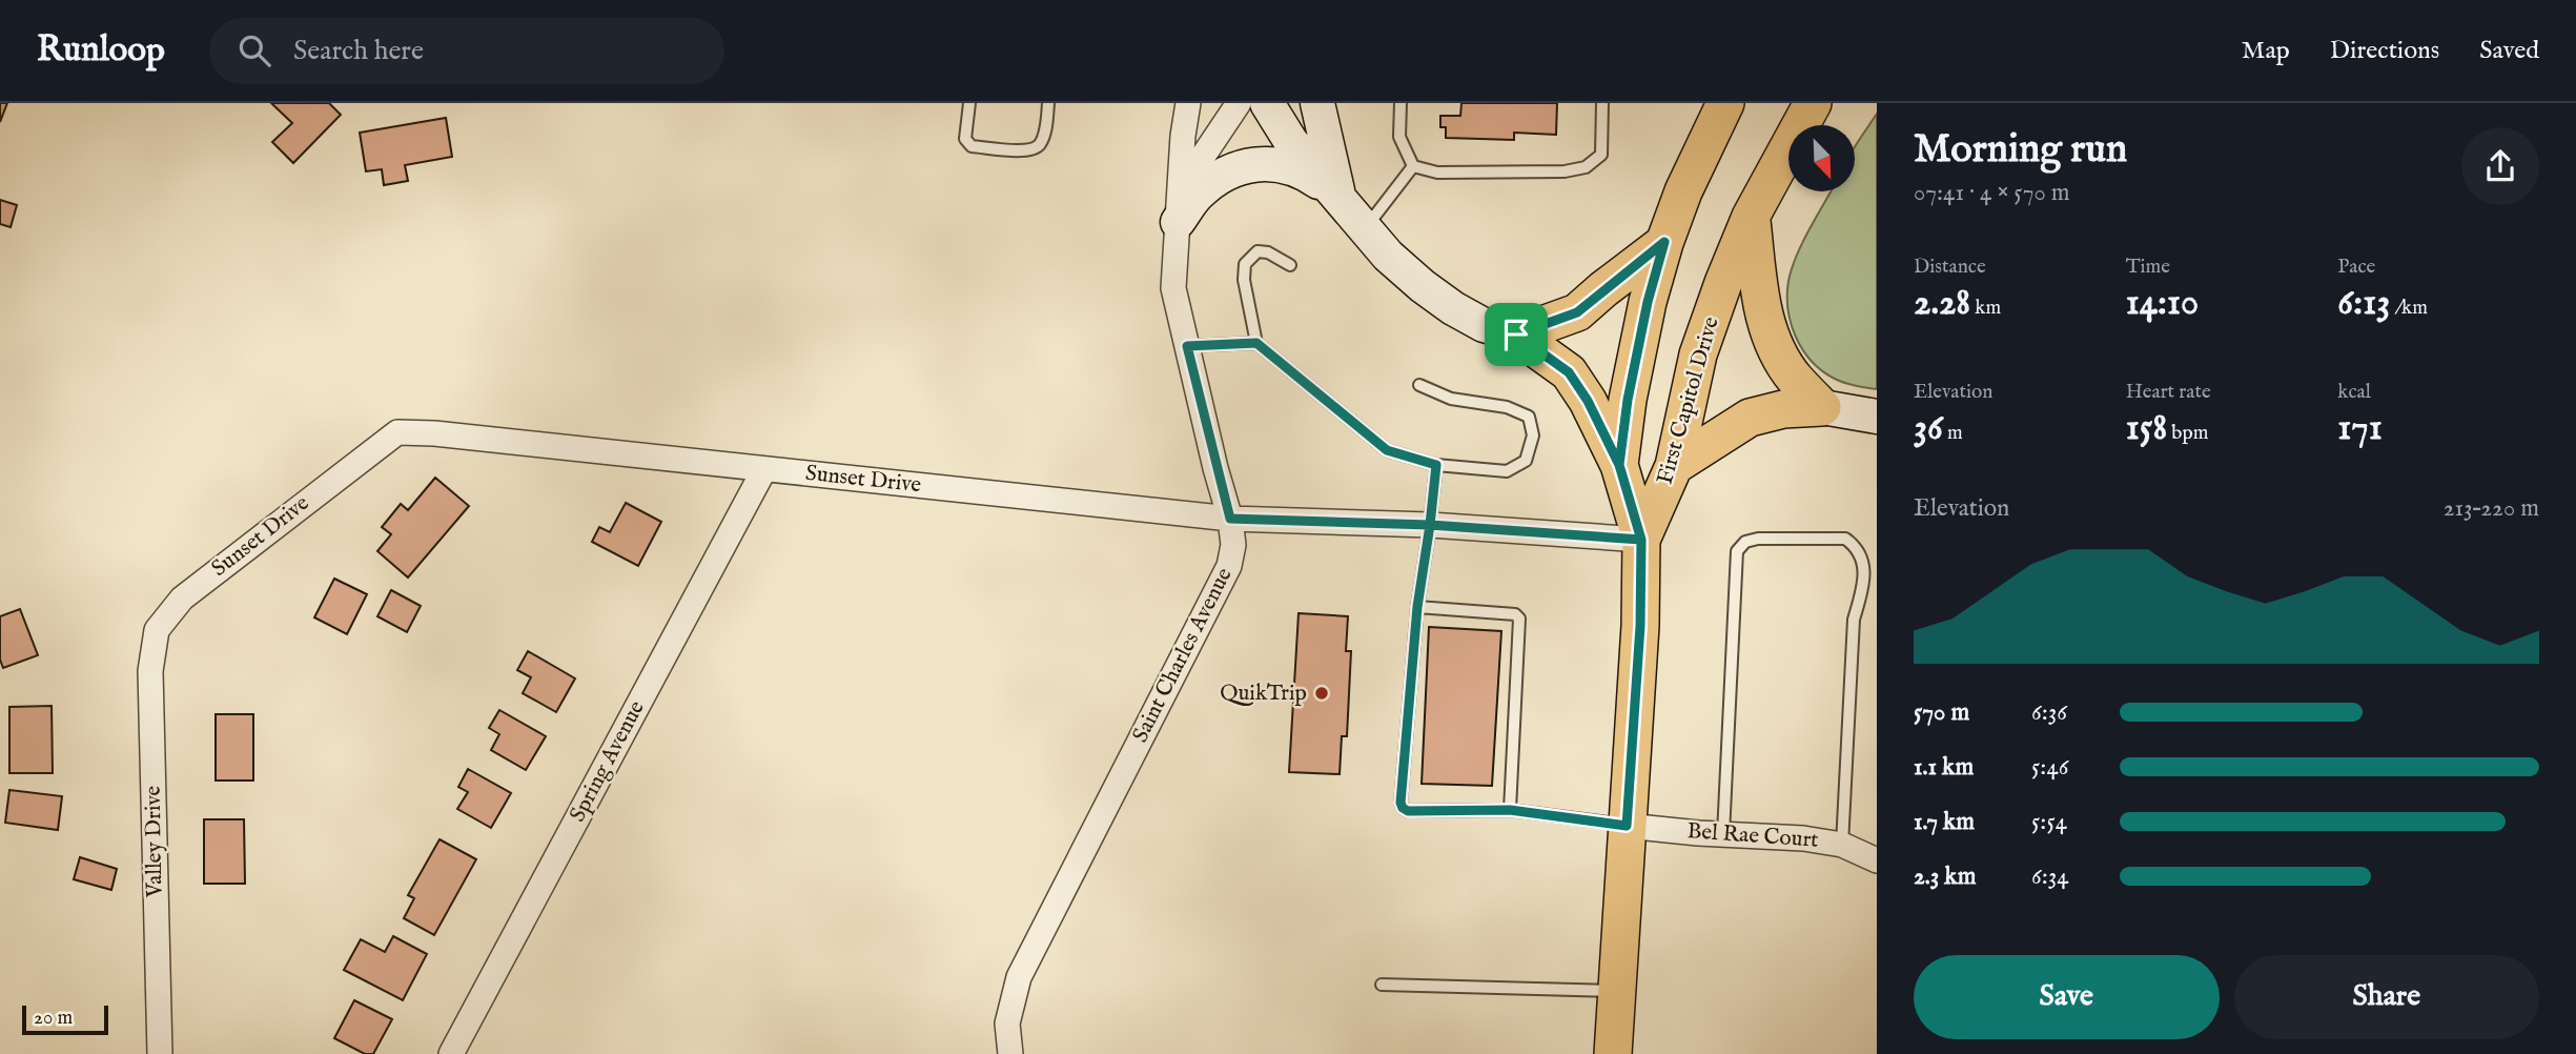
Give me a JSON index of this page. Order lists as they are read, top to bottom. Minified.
{"streets":{"main road":["First Capitol Drive"],"street":["Sunset Drive","Saint Charles Avenue","Spring Avenue","Bel Rae Court","Valley Drive"]},"crossings":[["First Capitol Drive","Sunset Drive"],["First Capitol Drive","Bel Rae Court"],["Sunset Drive","Saint Charles Avenue"],["Sunset Drive","Spring Avenue"],["Sunset Drive","Valley Drive"]],"places":["QuikTrip"],"scale_bar":"20 m","north":"bottom right","page":{"header":"Runloop","search":"Search here","nav":["Map","Directions","Saved"],"heading":["Morning run","07:41 · 4 × 570 m"],"stats":[["Distance","2.28 km"],["Time","14:10"],["Pace","6:13 /km"],["Elevation","36 m"],["Heart rate","158 bpm"],["kcal","171"]],"chart":["Elevation","213–220 m"],"list":[{"name":"570 m","note":"6:36"},{"name":"1.1 km","note":"5:46"},{"name":"1.7 km","note":"5:54"},{"name":"2.3 km","note":"6:34"}],"buttons":["Save","Share"],"scale":"20 m"}}
